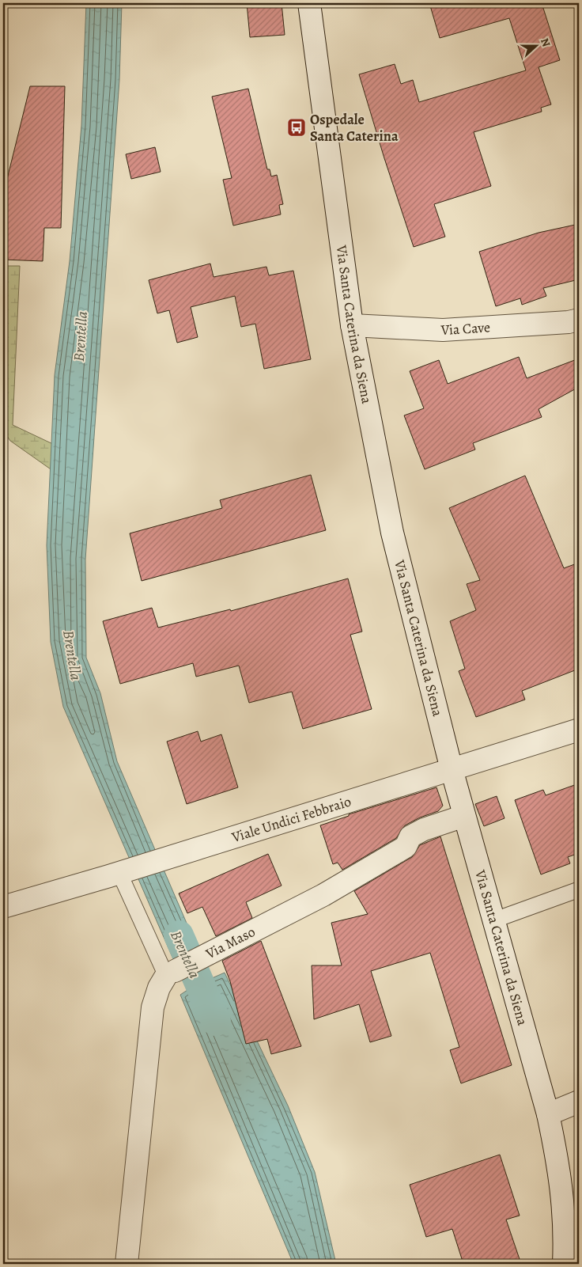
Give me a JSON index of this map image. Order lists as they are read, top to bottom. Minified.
{"streets":{"street":["Via Santa Caterina da Siena","Via Cave","Viale Undici Febbraio","Via Maso"]},"crossings":[["Via Santa Caterina da Siena","Via Cave"],["Via Santa Caterina da Siena","Viale Undici Febbraio"],["Via Santa Caterina da Siena","Via Maso"]],"water":["Brentella"],"places":{"bus stop":["Ospedale Santa Caterina"]},"north":"right"}
